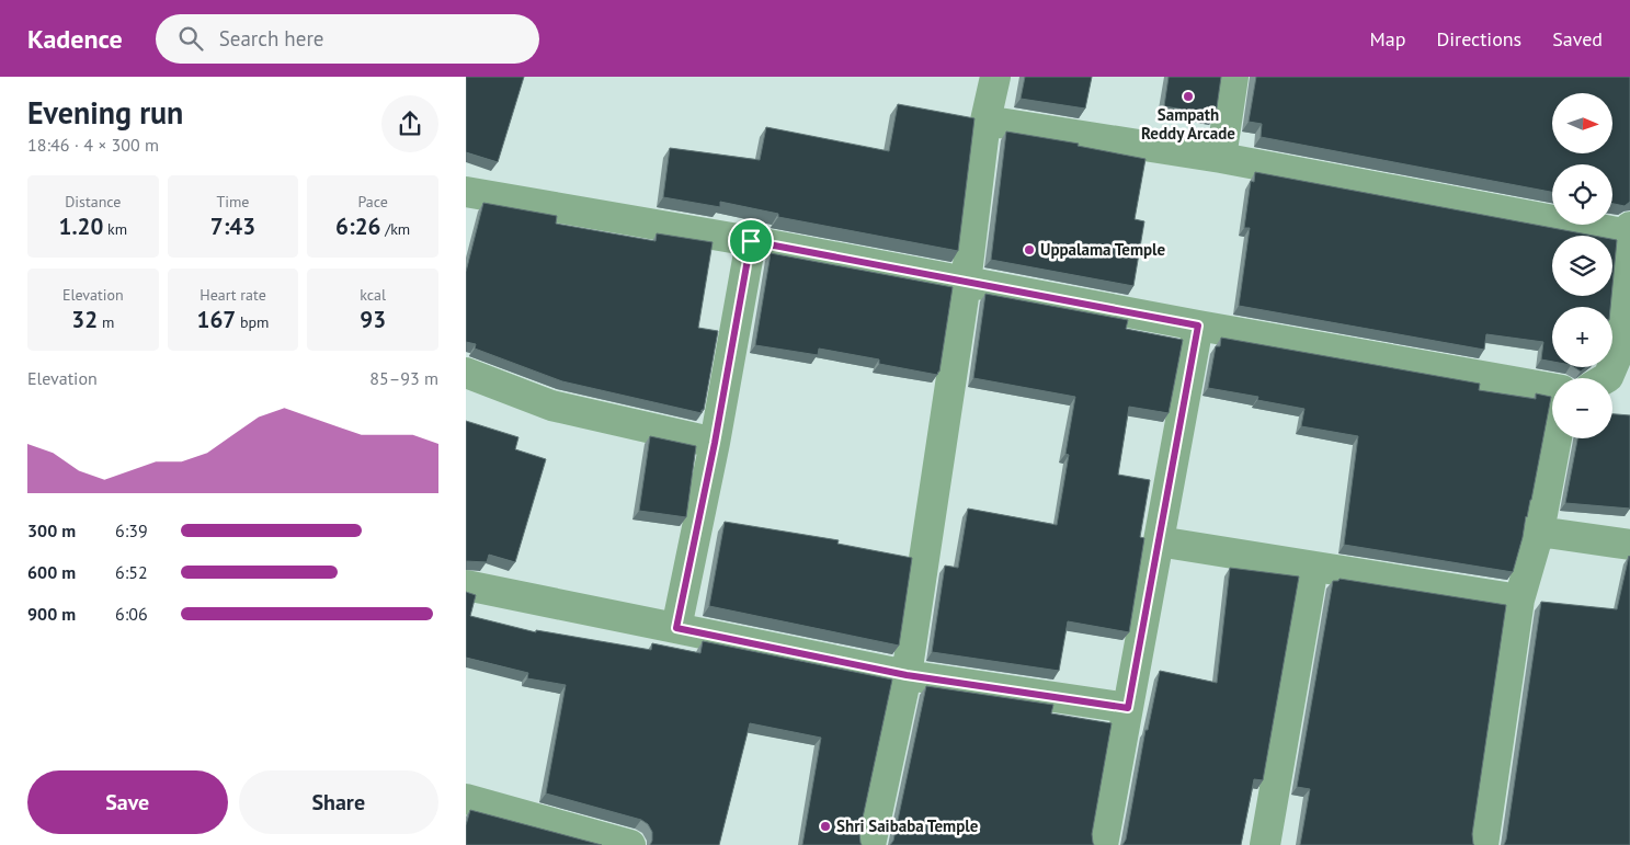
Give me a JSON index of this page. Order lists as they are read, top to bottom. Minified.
{"places":["Sampath Reddy Arcade","Uppalama Temple","Shri Saibaba Temple"],"north":"right","page":{"header":"Kadence","search":"Search here","nav":["Map","Directions","Saved"],"heading":["Evening run","18:46 · 4 × 300 m"],"map_buttons":["+","−"],"stats":[["Distance","1.20 km"],["Time","7:43"],["Pace","6:26 /km"],["Elevation","32 m"],["Heart rate","167 bpm"],["kcal","93"]],"chart":["Elevation","85–93 m"],"list":[{"name":"300 m","note":"6:39"},{"name":"600 m","note":"6:52"},{"name":"900 m","note":"6:06"}],"buttons":["Save","Share"]}}
